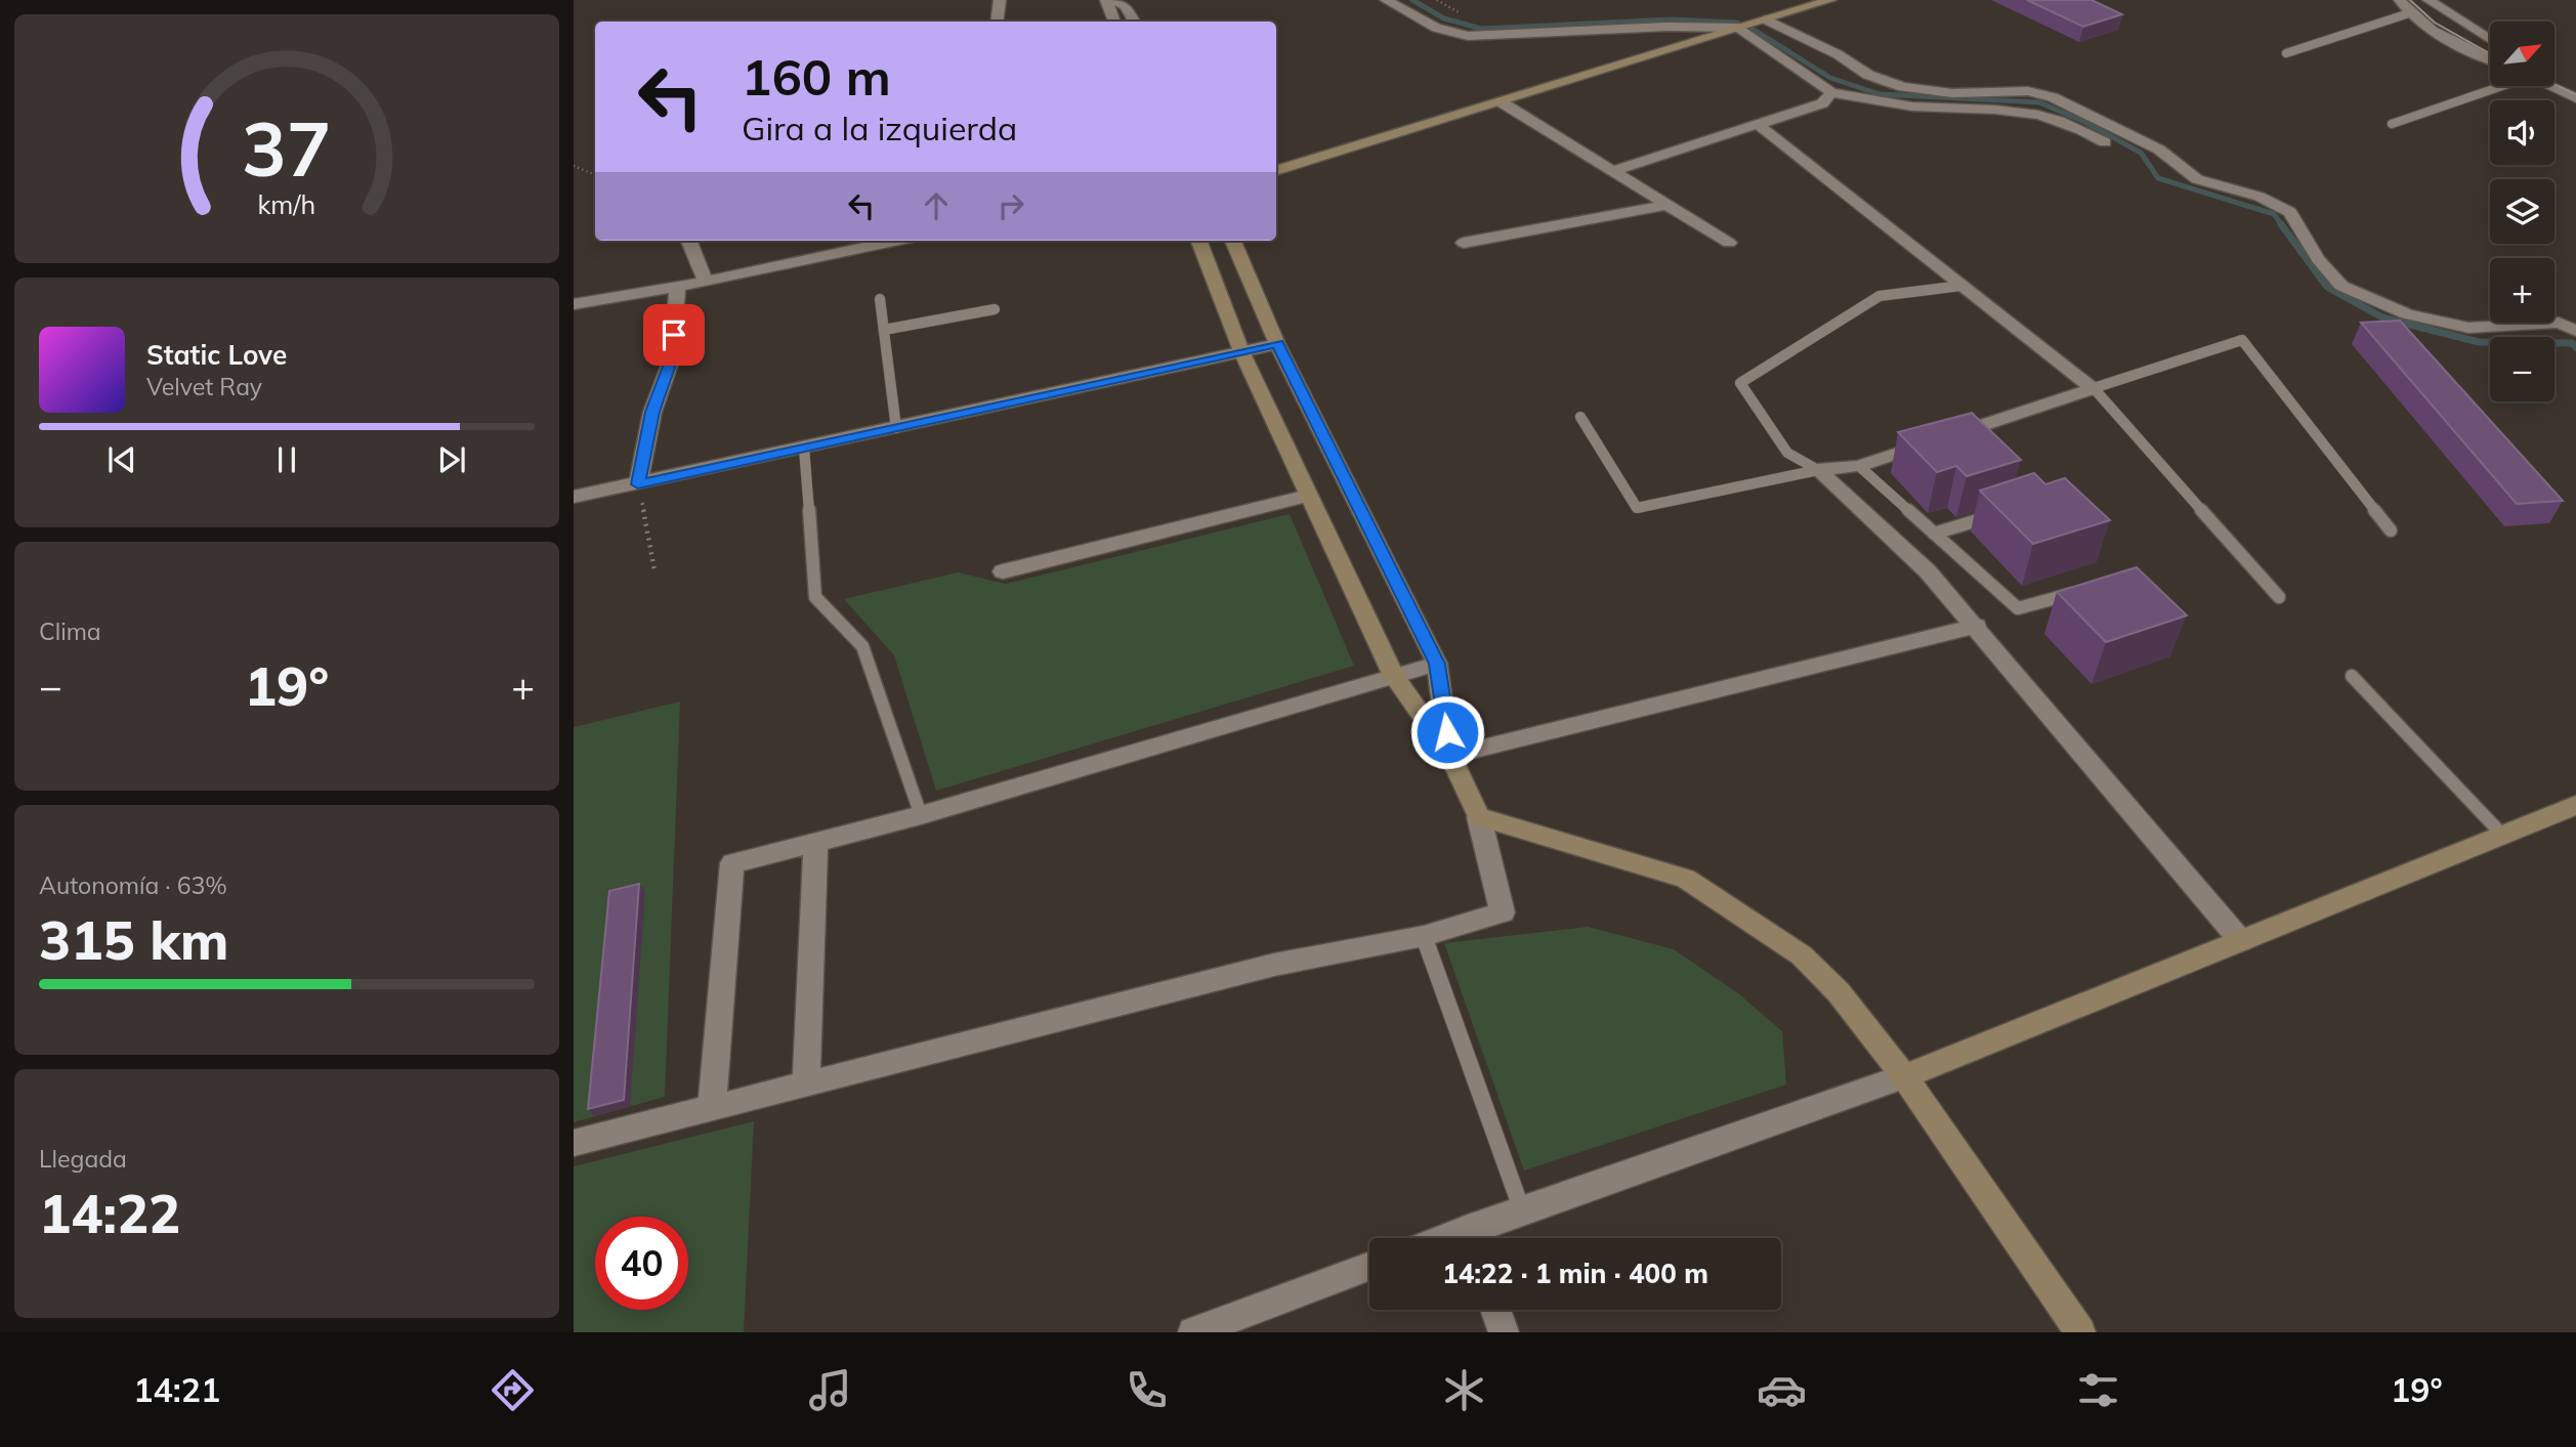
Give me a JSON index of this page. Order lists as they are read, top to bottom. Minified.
{"north":"top right","page":{"map_buttons":["+","−"],"turn":["160 m","Gira a la izquierda"],"song":["Static Love","Velvet Ray"],"tile":["Clima",["Autonomía · 63%","315 km"],["Llegada","14:22"]],"heat":["−","19°","+"],"limit":"40","trip":"14:22 · 1 min · 400 m","tabs":["14:21","19°"],"gauge":["37","km/h"]}}
